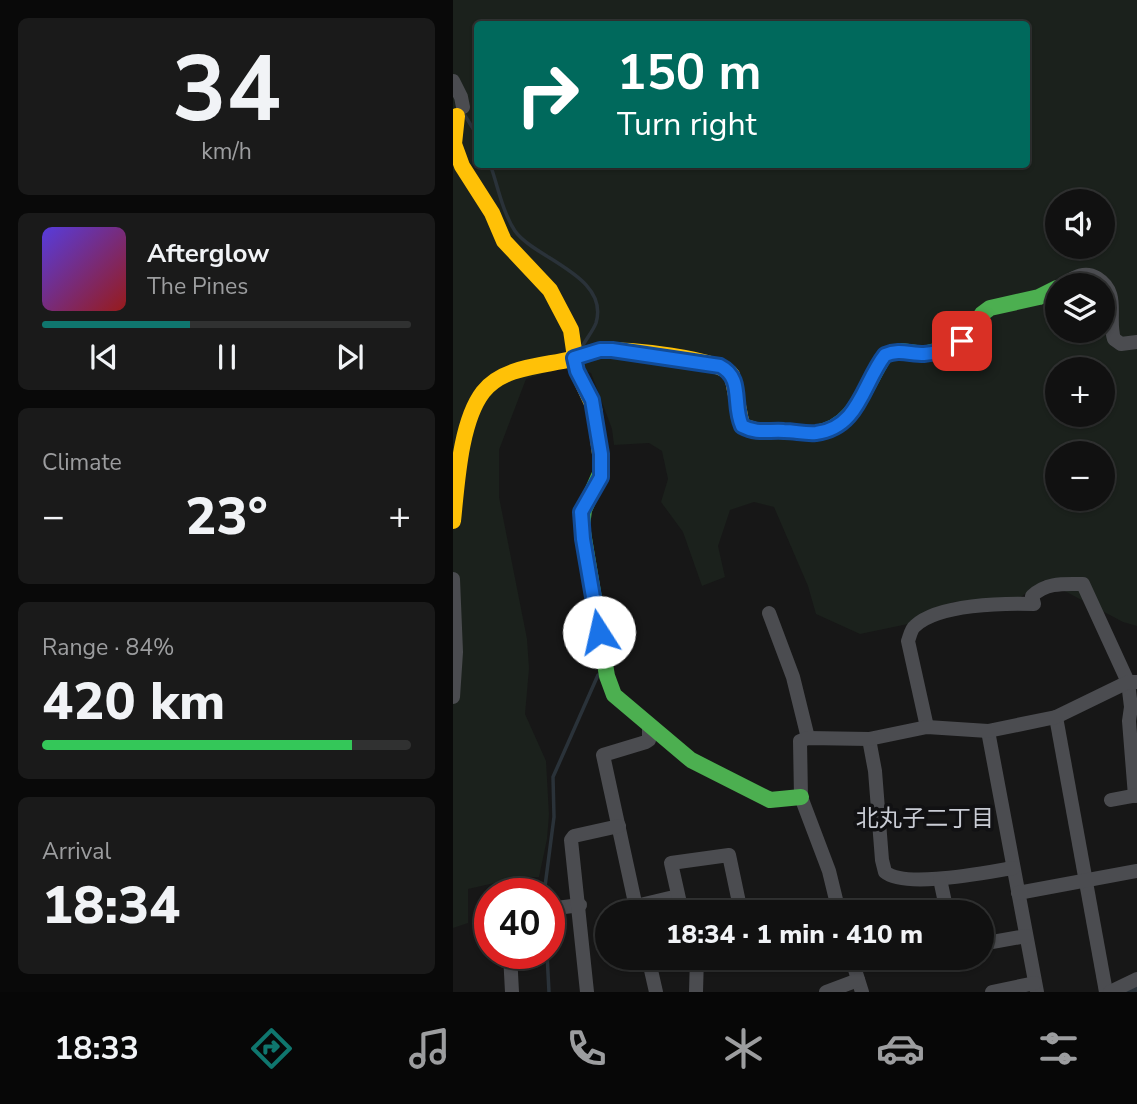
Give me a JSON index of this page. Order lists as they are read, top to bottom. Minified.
{"districts":["北丸子二丁目"],"page":{"tile":[["34","km/h"],"Climate",["Range · 84%","420 km"],["Arrival","18:34"]],"turn":["150 m","Turn right"],"map_buttons":["+","−"],"song":["Afterglow","The Pines"],"heat":["−","23°","+"],"limit":"40","trip":"18:34 · 1 min · 410 m","tabs":"18:33"}}
